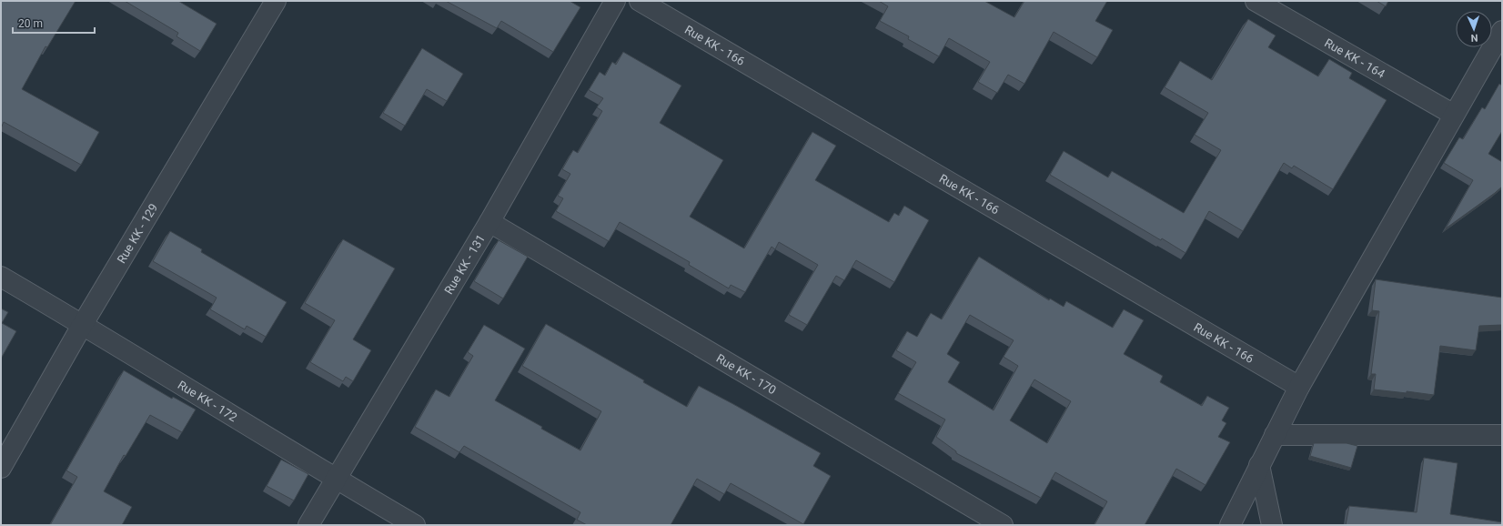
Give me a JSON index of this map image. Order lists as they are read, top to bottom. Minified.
{"streets":{"street":["Rue KK - 166","Rue KK - 164","Rue KK - 129","Rue KK - 131","Rue KK - 170","Rue KK - 172"]},"crossings":[["Rue KK - 129","Rue KK - 172"],["Rue KK - 131","Rue KK - 170"],["Rue KK - 131","Rue KK - 172"]],"scale_bar":"20 m","north":"bottom"}
